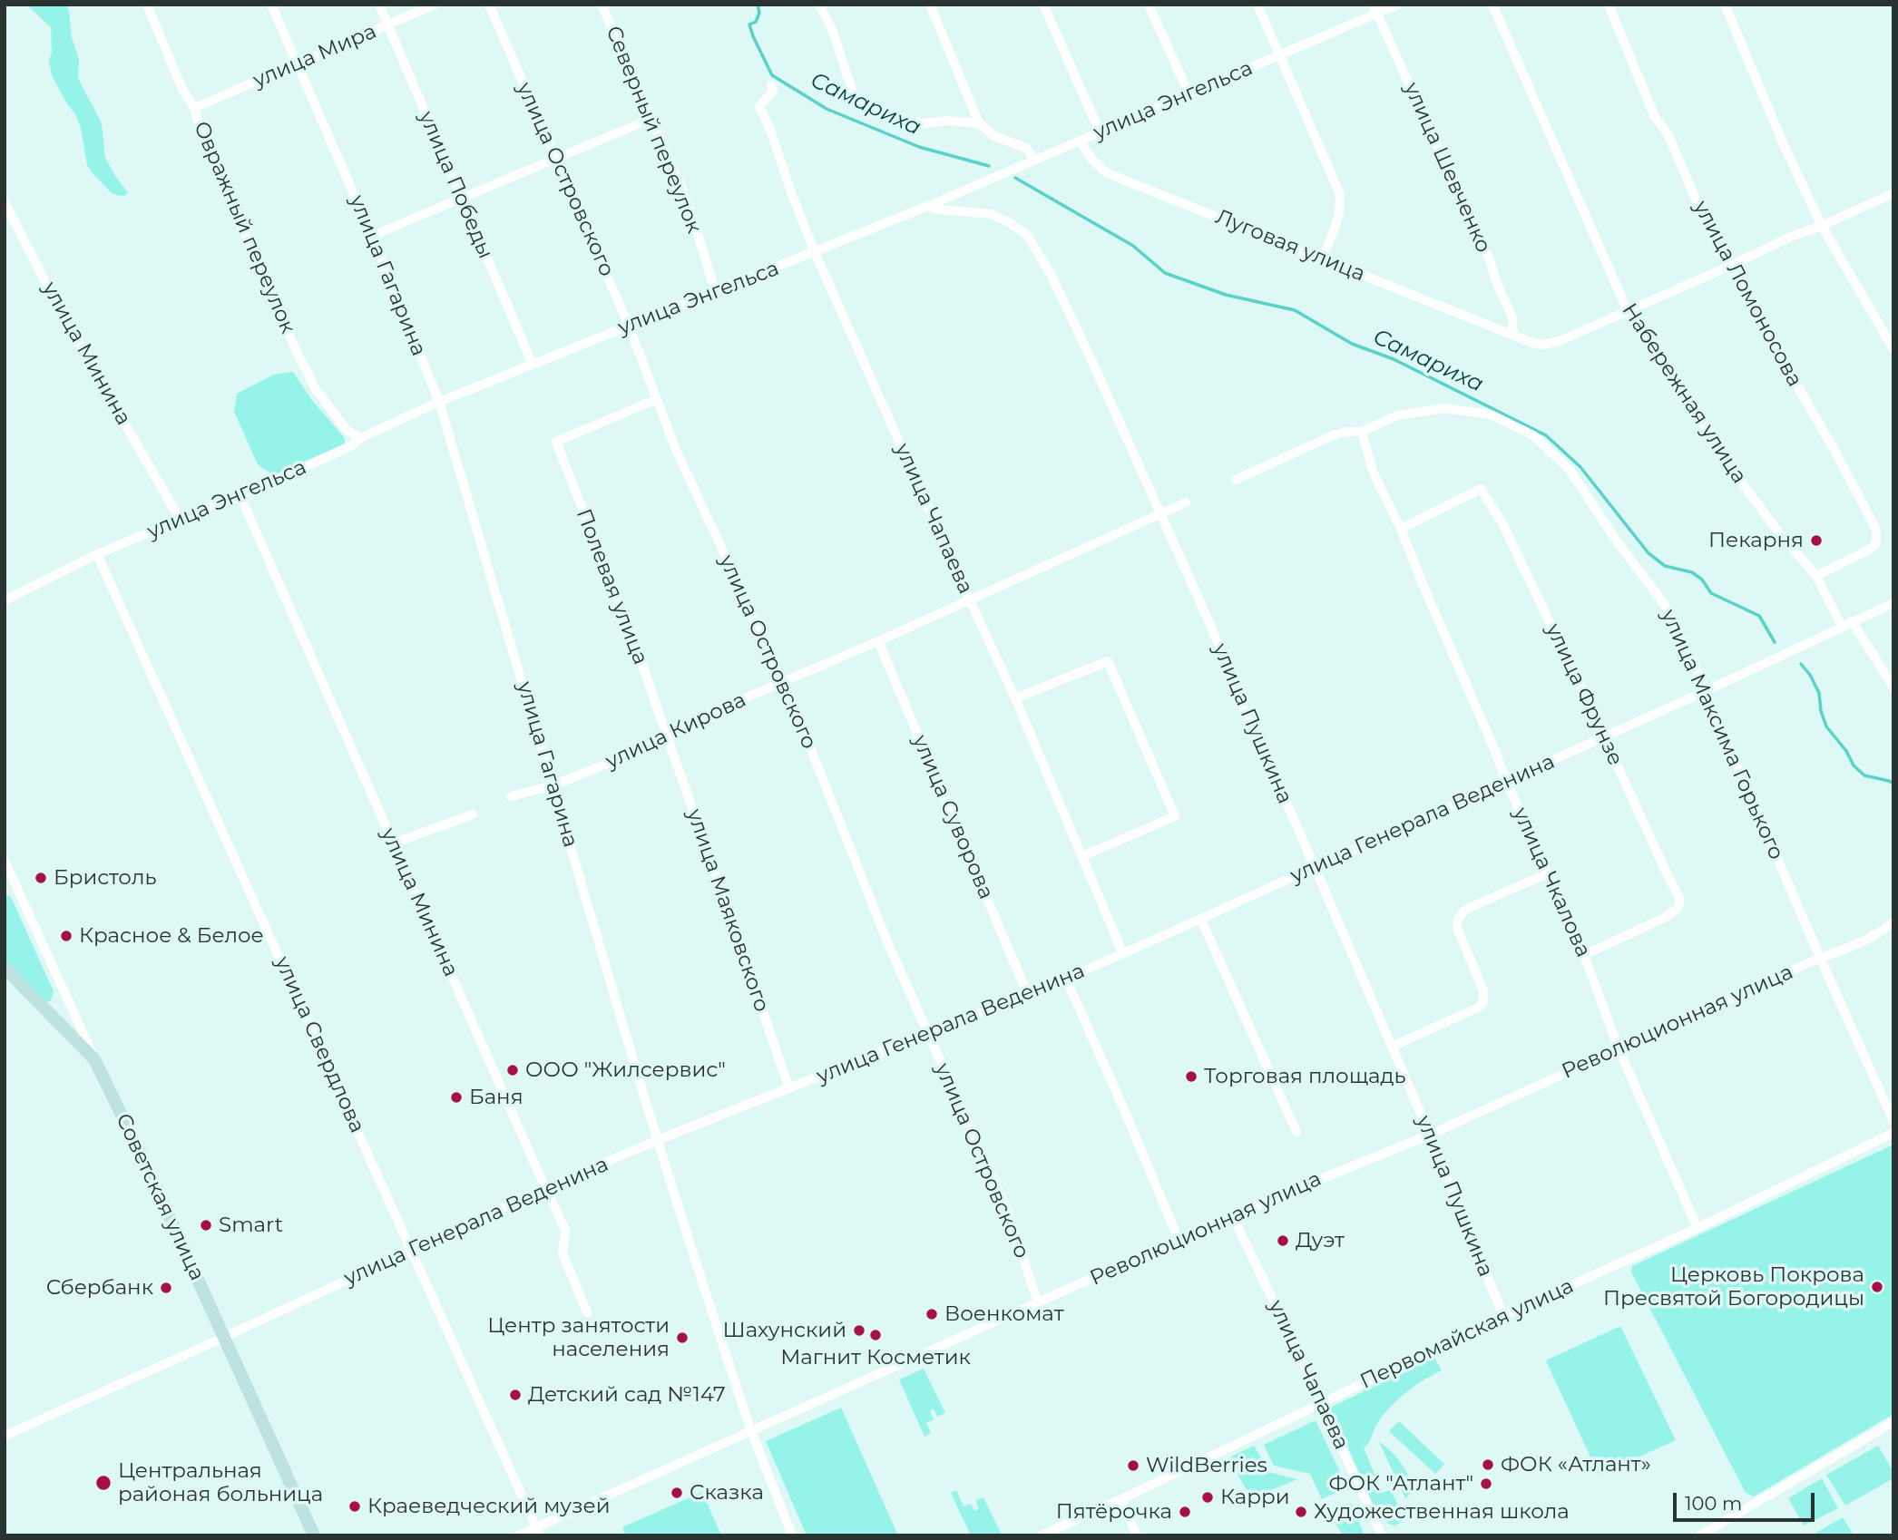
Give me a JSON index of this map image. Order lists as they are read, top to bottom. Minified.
{"streets":{"street":["улица Мира","улица Энгельса","Северный переулок","улица Шевченко","улица Островского","улица Победы","Овражный переулок","Луговая улица","улица Гагарина","улица Ломоносова","улица Минина","Набережная улица","улица Чапаева","Полевая улица","улица Фрунзе","улица Пушкина","улица Кирова","улица Максима Горького","улица Суворова","улица Генерала Веденина","улица Чкалова","улица Маяковского","Революционная улица","улица Свердлова","Советская улица","Первомайская улица"]},"crossings":[["улица Мира","улица Победы"],["улица Мира","Овражный переулок"],["улица Мира","улица Гагарина"],["улица Энгельса","Северный переулок"],["улица Энгельса","улица Шевченко"],["улица Энгельса","улица Островского"],["улица Энгельса","улица Победы"],["улица Энгельса","Овражный переулок"],["улица Энгельса","Луговая улица"],["улица Энгельса","улица Гагарина"],["улица Энгельса","улица Минина"],["улица Энгельса","улица Чапаева"],["улица Энгельса","улица Пушкина"],["улица Энгельса","улица Свердлова"],["улица Шевченко","Луговая улица"],["улица Островского","Полевая улица"],["улица Островского","улица Кирова"],["улица Островского","улица Генерала Веденина"],["улица Островского","Революционная улица"],["улица Гагарина","улица Кирова"],["улица Гагарина","улица Генерала Веденина"],["улица Гагарина","Революционная улица"],["улица Ломоносова","Набережная улица"],["улица Минина","улица Генерала Веденина"],["Набережная улица","улица Генерала Веденина"],["улица Чапаева","улица Кирова"],["улица Чапаева","улица Генерала Веденина"],["улица Чапаева","Революционная улица"],["улица Чапаева","Первомайская улица"],["Полевая улица","улица Кирова"],["Полевая улица","улица Маяковского"],["улица Фрунзе","улица Генерала Веденина"],["улица Фрунзе","улица Чкалова"],["улица Пушкина","улица Кирова"],["улица Пушкина","улица Генерала Веденина"],["улица Пушкина","Революционная улица"],["улица Пушкина","Первомайская улица"],["улица Кирова","улица Суворова"],["улица Кирова","улица Маяковского"],["улица Максима Горького","улица Генерала Веденина"],["улица Максима Горького","улица Чкалова"],["улица Максима Горького","Революционная улица"],["улица Суворова","улица Генерала Веденина"],["улица Генерала Веденина","улица Чкалова"],["улица Генерала Веденина","улица Маяковского"],["улица Генерала Веденина","улица Свердлова"],["улица Генерала Веденина","Советская улица"],["улица Чкалова","Революционная улица"],["улица Чкалова","Первомайская улица"],["Революционная улица","улица Свердлова"]],"water":["Самариха"],"places":["Пекарня","Бристоль","Красное & Белое","ООО \"Жилсервис\"","Торговая площадь","Баня","Smart","Дуэт","Церковь Покрова Пресвятой Богородицы","Сбербанк","Военкомат","Шахунский","Магнит Косметик","Центр занятости населения","Детский сад №147","ФОК «Атлант»","WildBerries","Центральная районая больница","ФОК \"Атлант\"","Сказка","Карри","Краеведческий музей","Пятёрочка","Художественная школа"],"scale_bar":"100 m"}
